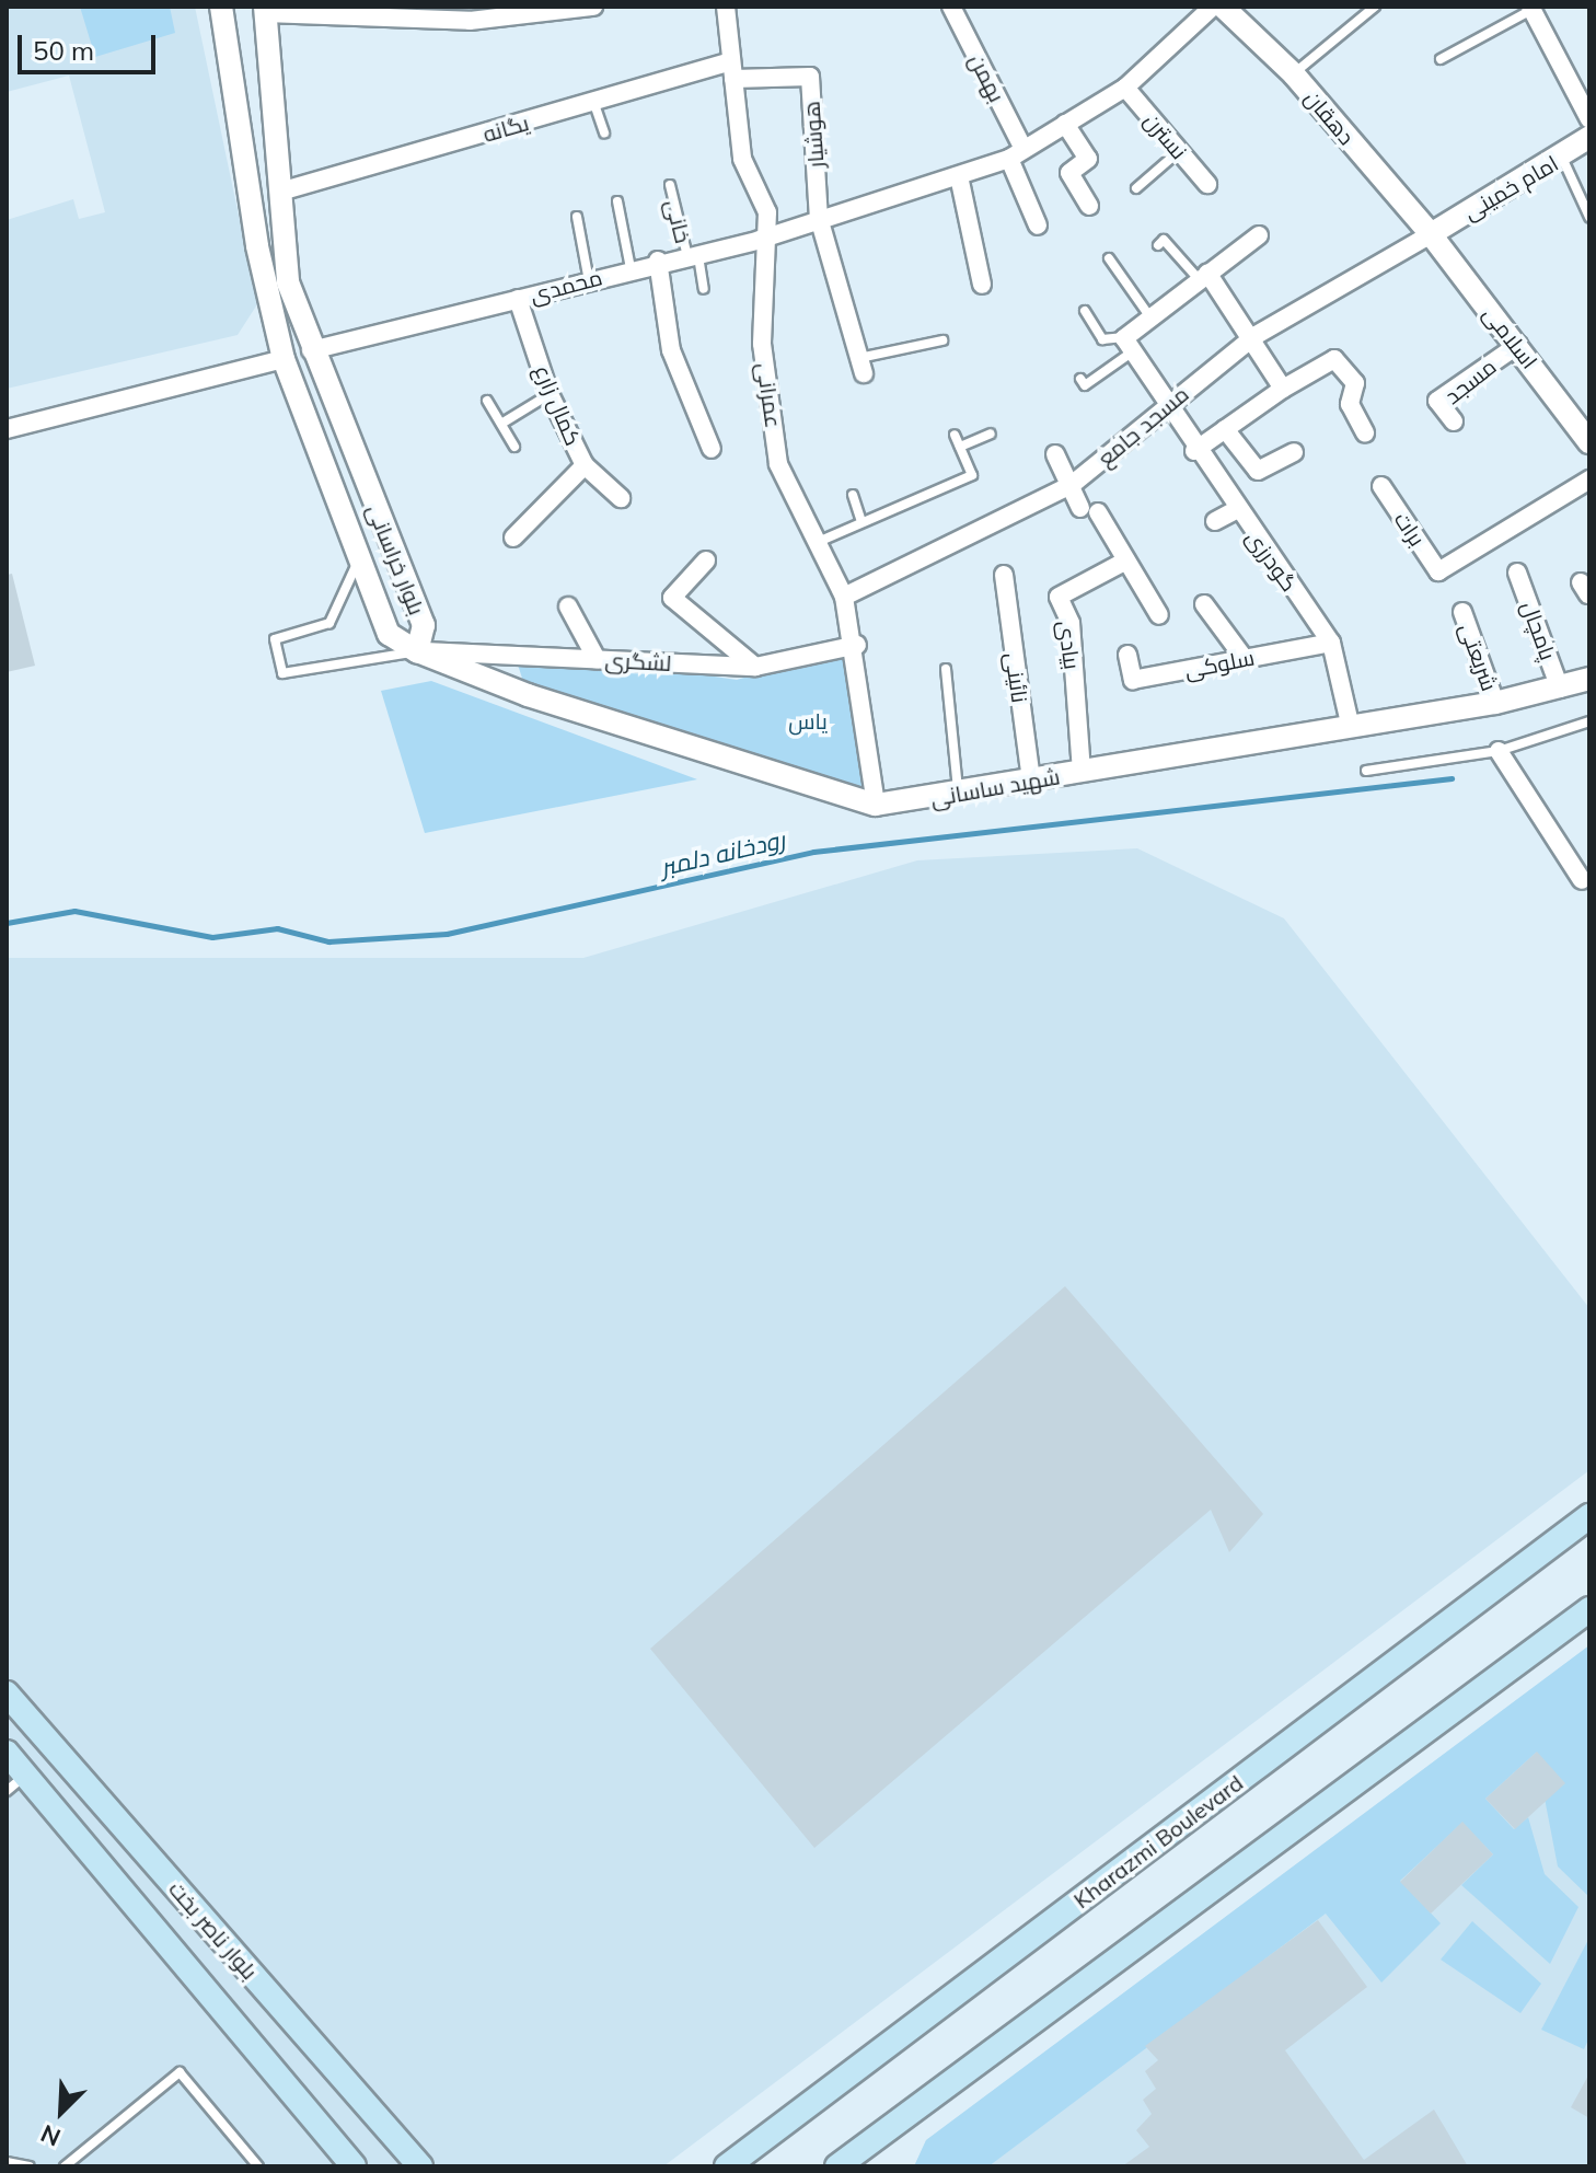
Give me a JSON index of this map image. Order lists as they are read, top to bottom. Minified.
{"streets":{"main road":["Kharazmi Boulevard","بلوار ناصر بخت"],"street":["بهمن","دهقان","یگانه","هوشیار","نسترن","امام خمینی","محمدی","اسلامی","مسجد","عمرانی","کمال زارع","مسجد جامع","برات","بلوار خراسانی","گودرزی","پامچال","بیادی","شریعتی","لشگری","سلوکی","نائینی","شهید ساسانی"],"lane":["خانی"]},"crossings":[["بهمن","محمدی"],["دهقان","امام خمینی"],["دهقان","اسلامی"],["دهقان","مسجد جامع"],["یگانه","هوشیار"],["یگانه","بلوار خراسانی"],["هوشیار","محمدی"],["نسترن","محمدی"],["امام خمینی","اسلامی"],["امام خمینی","مسجد جامع"],["خانی","محمدی"],["محمدی","عمرانی"],["محمدی","کمال زارع"],["محمدی","بلوار خراسانی"],["اسلامی","مسجد"],["اسلامی","مسجد جامع"],["عمرانی","مسجد جامع"],["عمرانی","لشگری"],["عمرانی","شهید ساسانی"],["مسجد جامع","گودرزی"],["بلوار خراسانی","لشگری"],["بلوار خراسانی","شهید ساسانی"],["گودرزی","سلوکی"],["گودرزی","شهید ساسانی"],["پامچال","شهید ساسانی"],["بیادی","شهید ساسانی"],["شریعتی","شهید ساسانی"],["لشگری","شهید ساسانی"],["نائینی","شهید ساسانی"]],"water":["رودخانه دلمبر"],"parks":["یاس"],"scale_bar":"50 m","north":"bottom left"}
